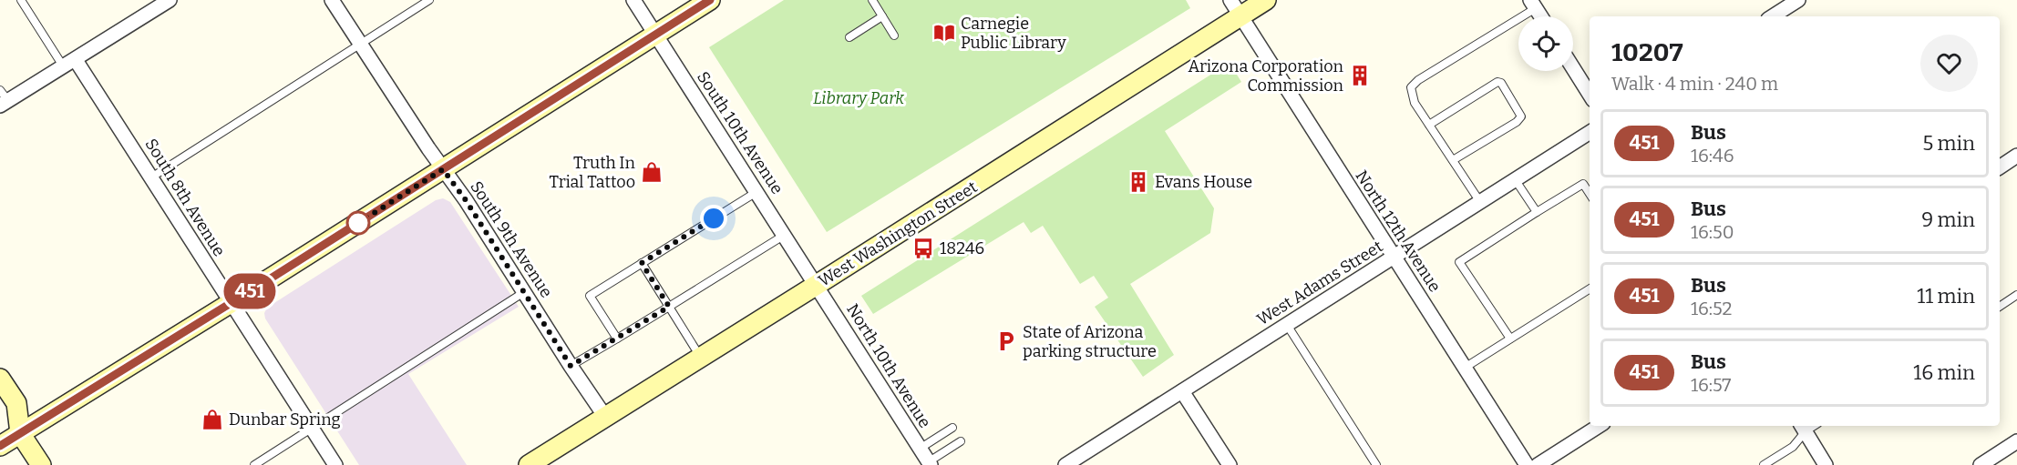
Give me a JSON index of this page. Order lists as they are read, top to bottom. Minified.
{"streets":{"main road":["West Washington Street"],"street":["South 10th Avenue","South 8th Avenue","North 12th Avenue","South 9th Avenue","West Adams Street","North 10th Avenue"]},"crossings":[["South 10th Avenue","West Washington Street"],["South 10th Avenue","North 10th Avenue"],["North 12th Avenue","West Washington Street"],["North 12th Avenue","West Adams Street"],["West Washington Street","South 9th Avenue"],["West Washington Street","North 10th Avenue"]],"parks":["Library Park"],"places":{"library":["Carnegie Public Library"],"building":["Arizona Corporation Commission","Evans House"],"shop":["Truth In Trial Tattoo","Dunbar Spring"],"bus stop":["18246"],"parking":["State of Arizona parking structure"]},"lines":["bus line 451"],"page":{"on_map":"451","heading":["10207","Walk · 4 min · 240 m"],"list":[{"mark":"451","name":"Bus","note":"16:46","value":"5 min"},{"mark":"451","name":"Bus","note":"16:50","value":"9 min"},{"mark":"451","name":"Bus","note":"16:52","value":"11 min"},{"mark":"451","name":"Bus","note":"16:57","value":"16 min"}]}}
